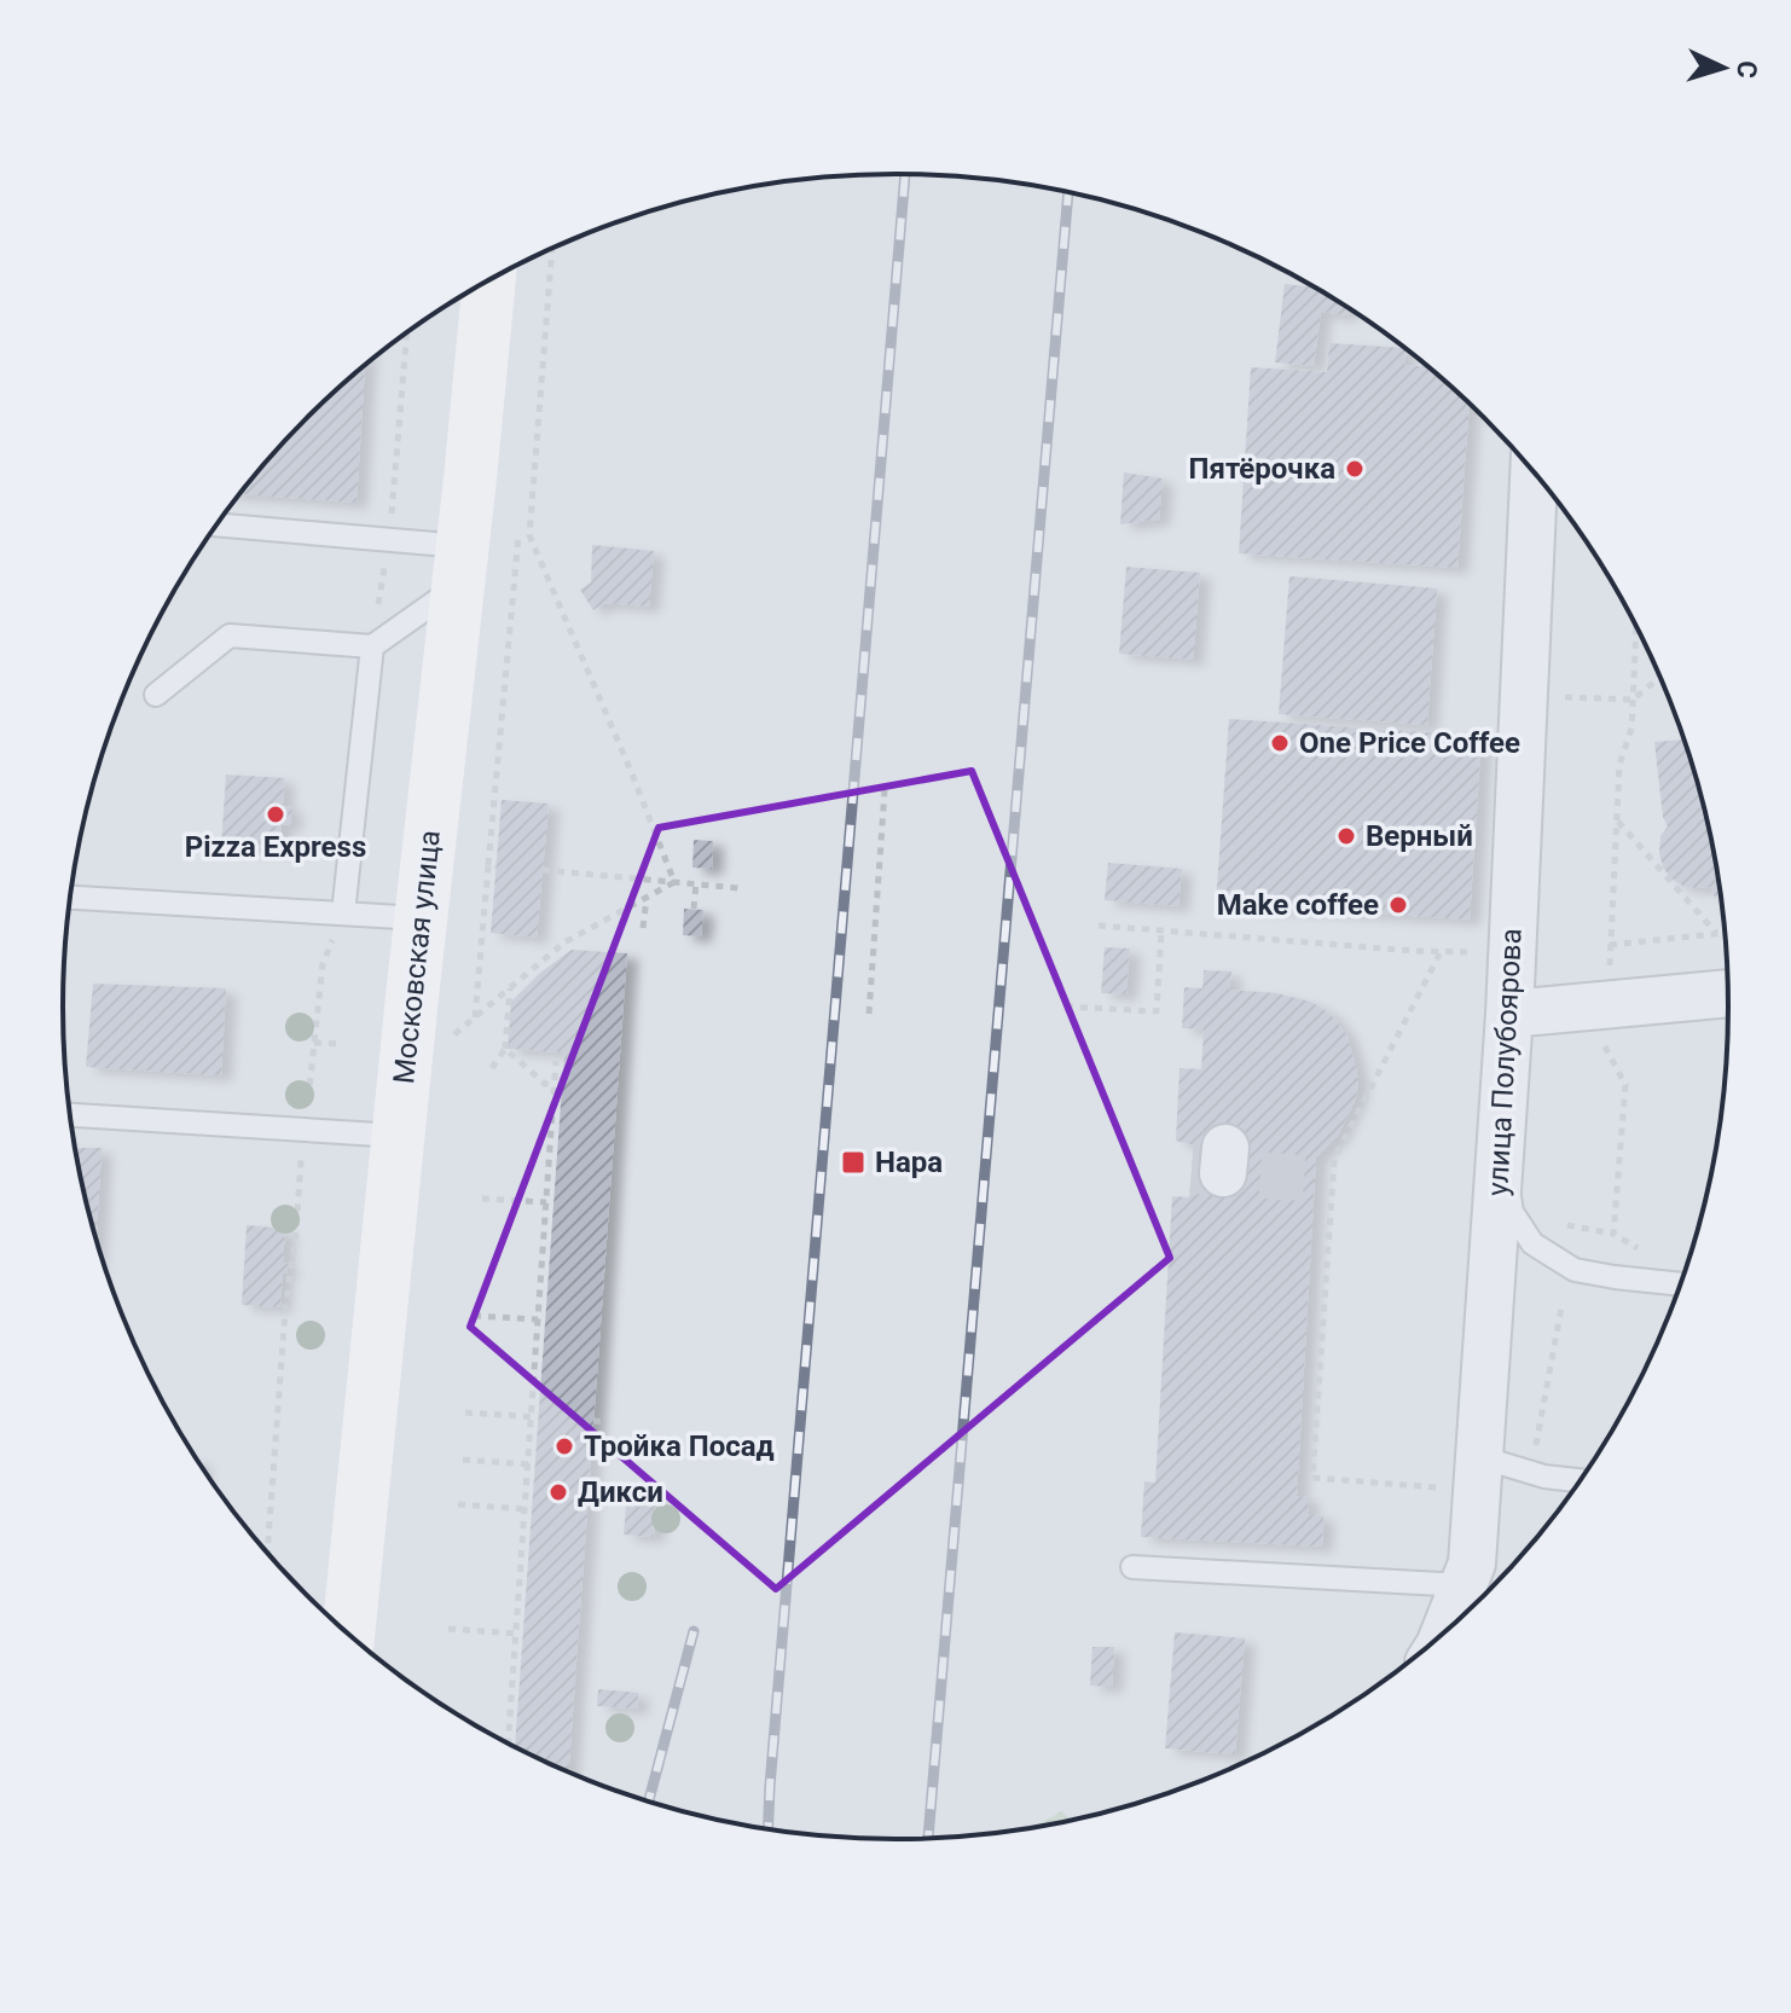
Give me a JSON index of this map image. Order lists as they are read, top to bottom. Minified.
{"streets":{"main road":["Московская улица"],"street":["улица Полубоярова"]},"places":{"other":["Пятёрочка","One Price Coffee","Pizza Express","Верный","Make coffee","Тройка Посад","Дикси"],"transit":["Нара"]},"north":"right"}
